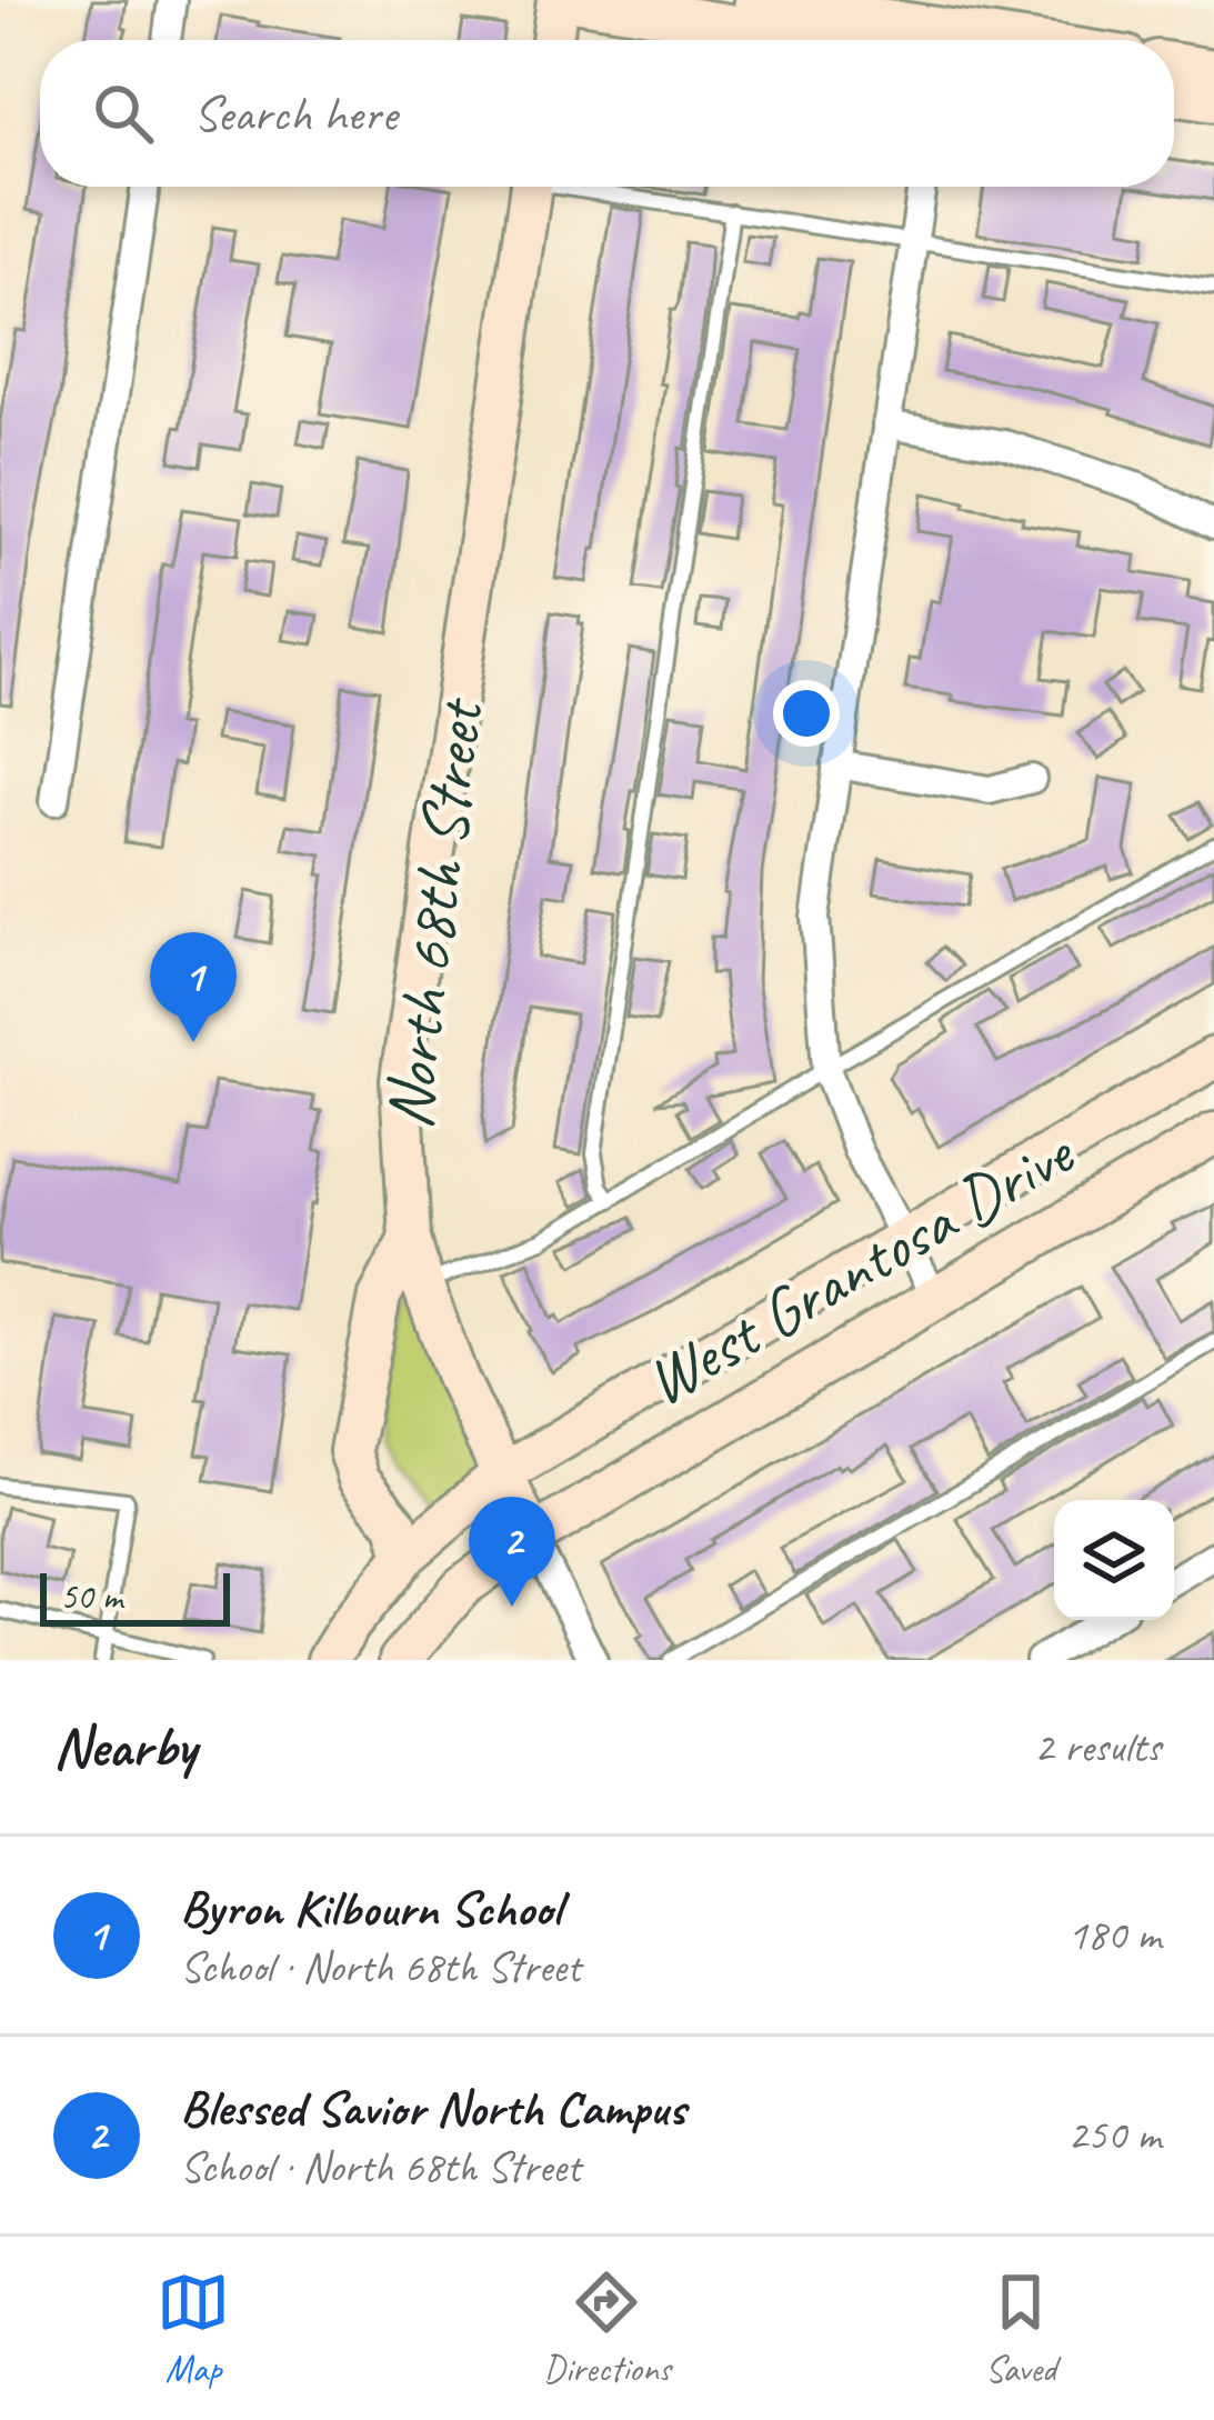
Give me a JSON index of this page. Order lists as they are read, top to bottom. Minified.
{"streets":{"street":["North 68th Street","West Grantosa Drive"]},"crossings":[["North 68th Street","West Grantosa Drive"]],"scale_bar":"50 m","page":{"search":"Search here","pins":["1","2"],"scale":"50 m","heading":["Nearby","2 results"],"list":[{"mark":"1","name":"Byron Kilbourn School","note":"School · North 68th Street","value":"180 m"},{"mark":"2","name":"Blessed Savior North Campus","note":"School · North 68th Street","value":"250 m"}],"nav":["Map","Directions","Saved"]}}
